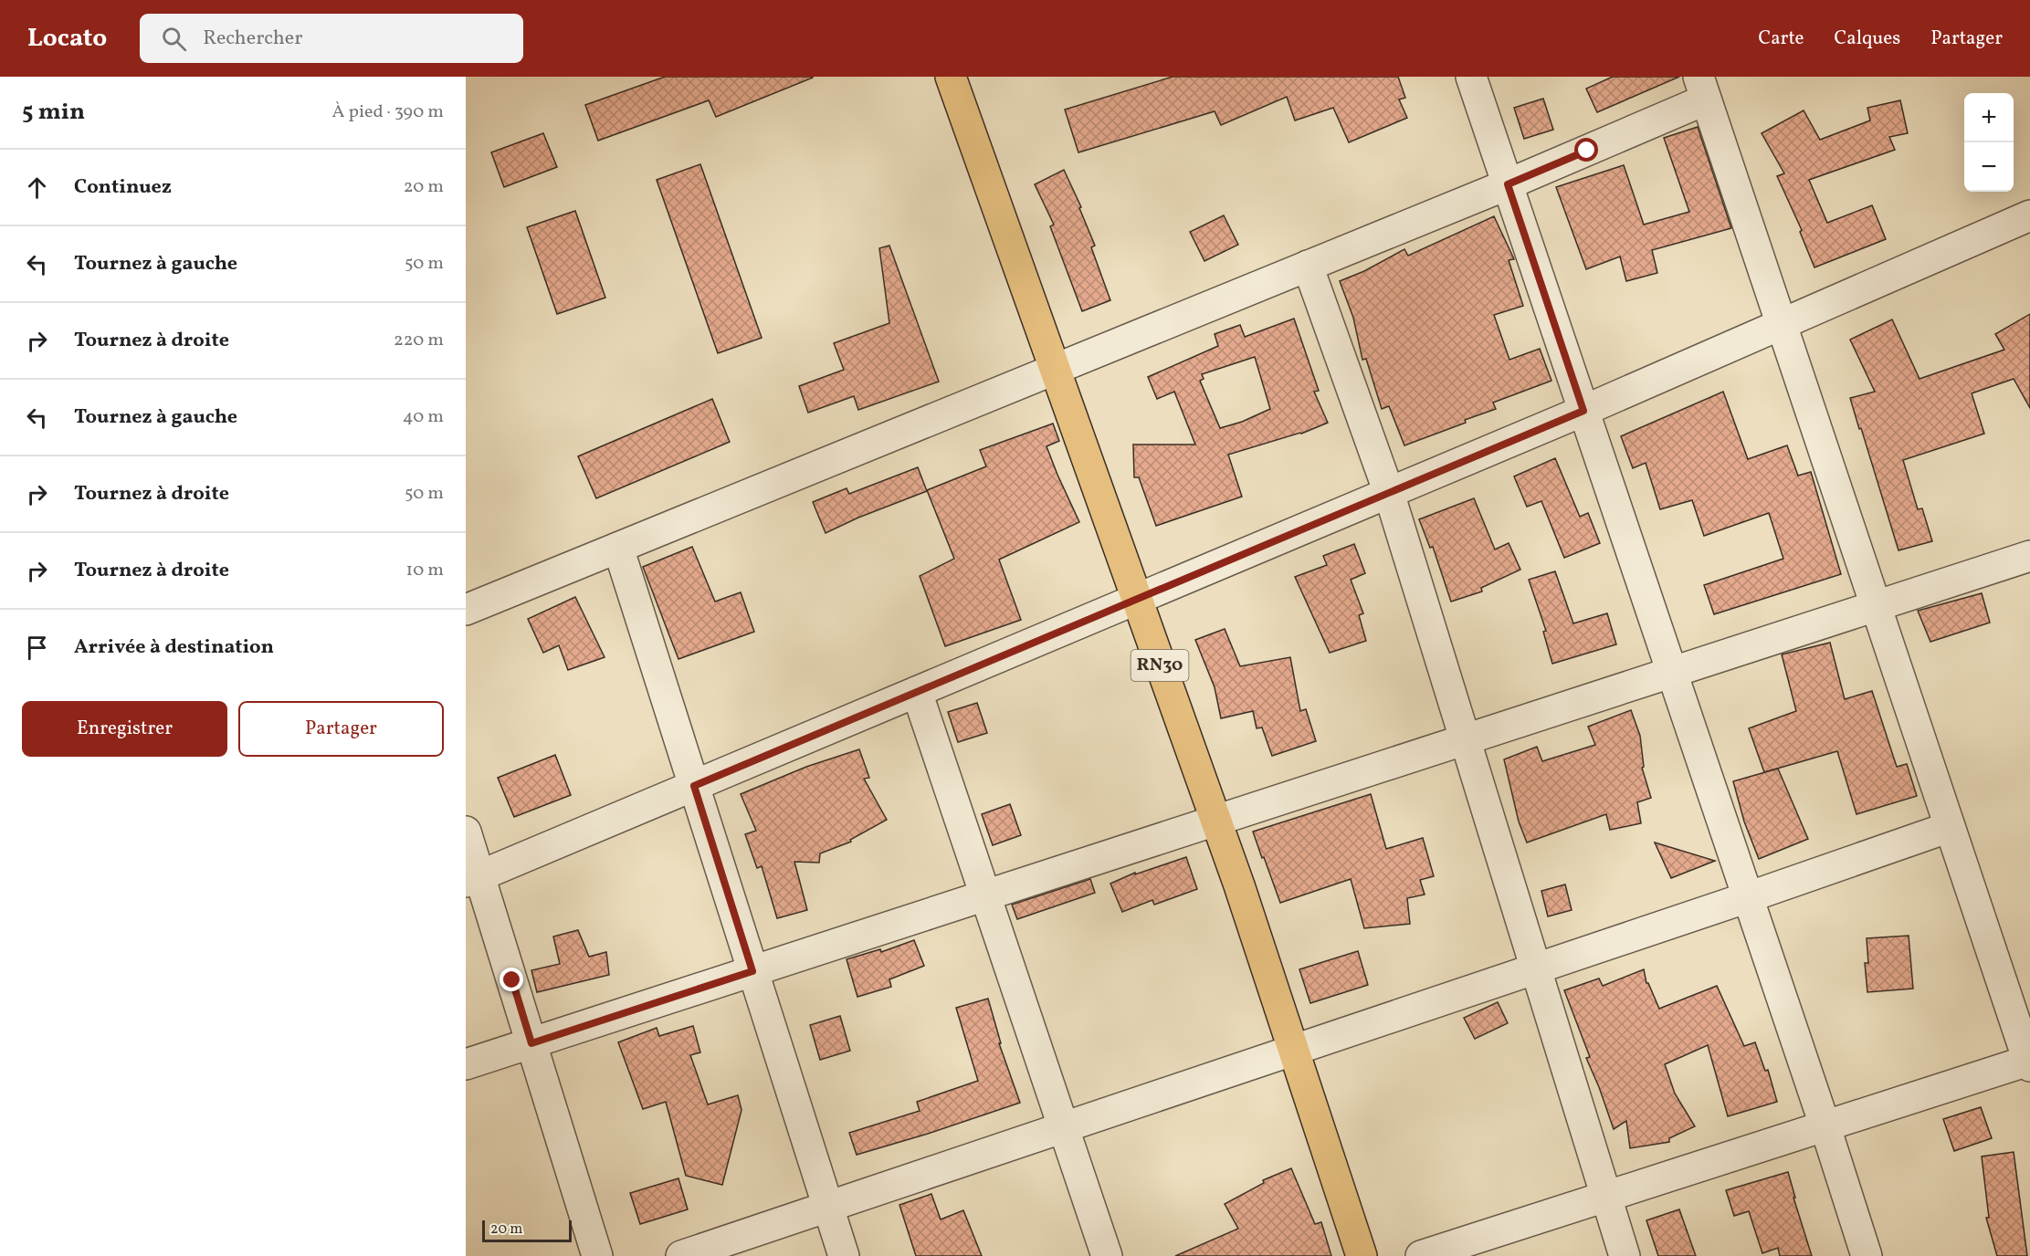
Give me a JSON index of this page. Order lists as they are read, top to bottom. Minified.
{"streets":{"main road":["RN30"]},"scale_bar":"20 m","page":{"header":"Locato","search":"Rechercher","nav":["Carte","Calques","Partager"],"heading":["5 min","À pied · 390 m"],"map_buttons":["+","−"],"list":[["Continuez","20 m"],["Tournez à gauche","50 m"],["Tournez à droite","220 m"],["Tournez à gauche","40 m"],["Tournez à droite","50 m"],["Tournez à droite","10 m"],"Arrivée à destination"],"buttons":["Enregistrer","Partager"],"scale":"20 m"}}
